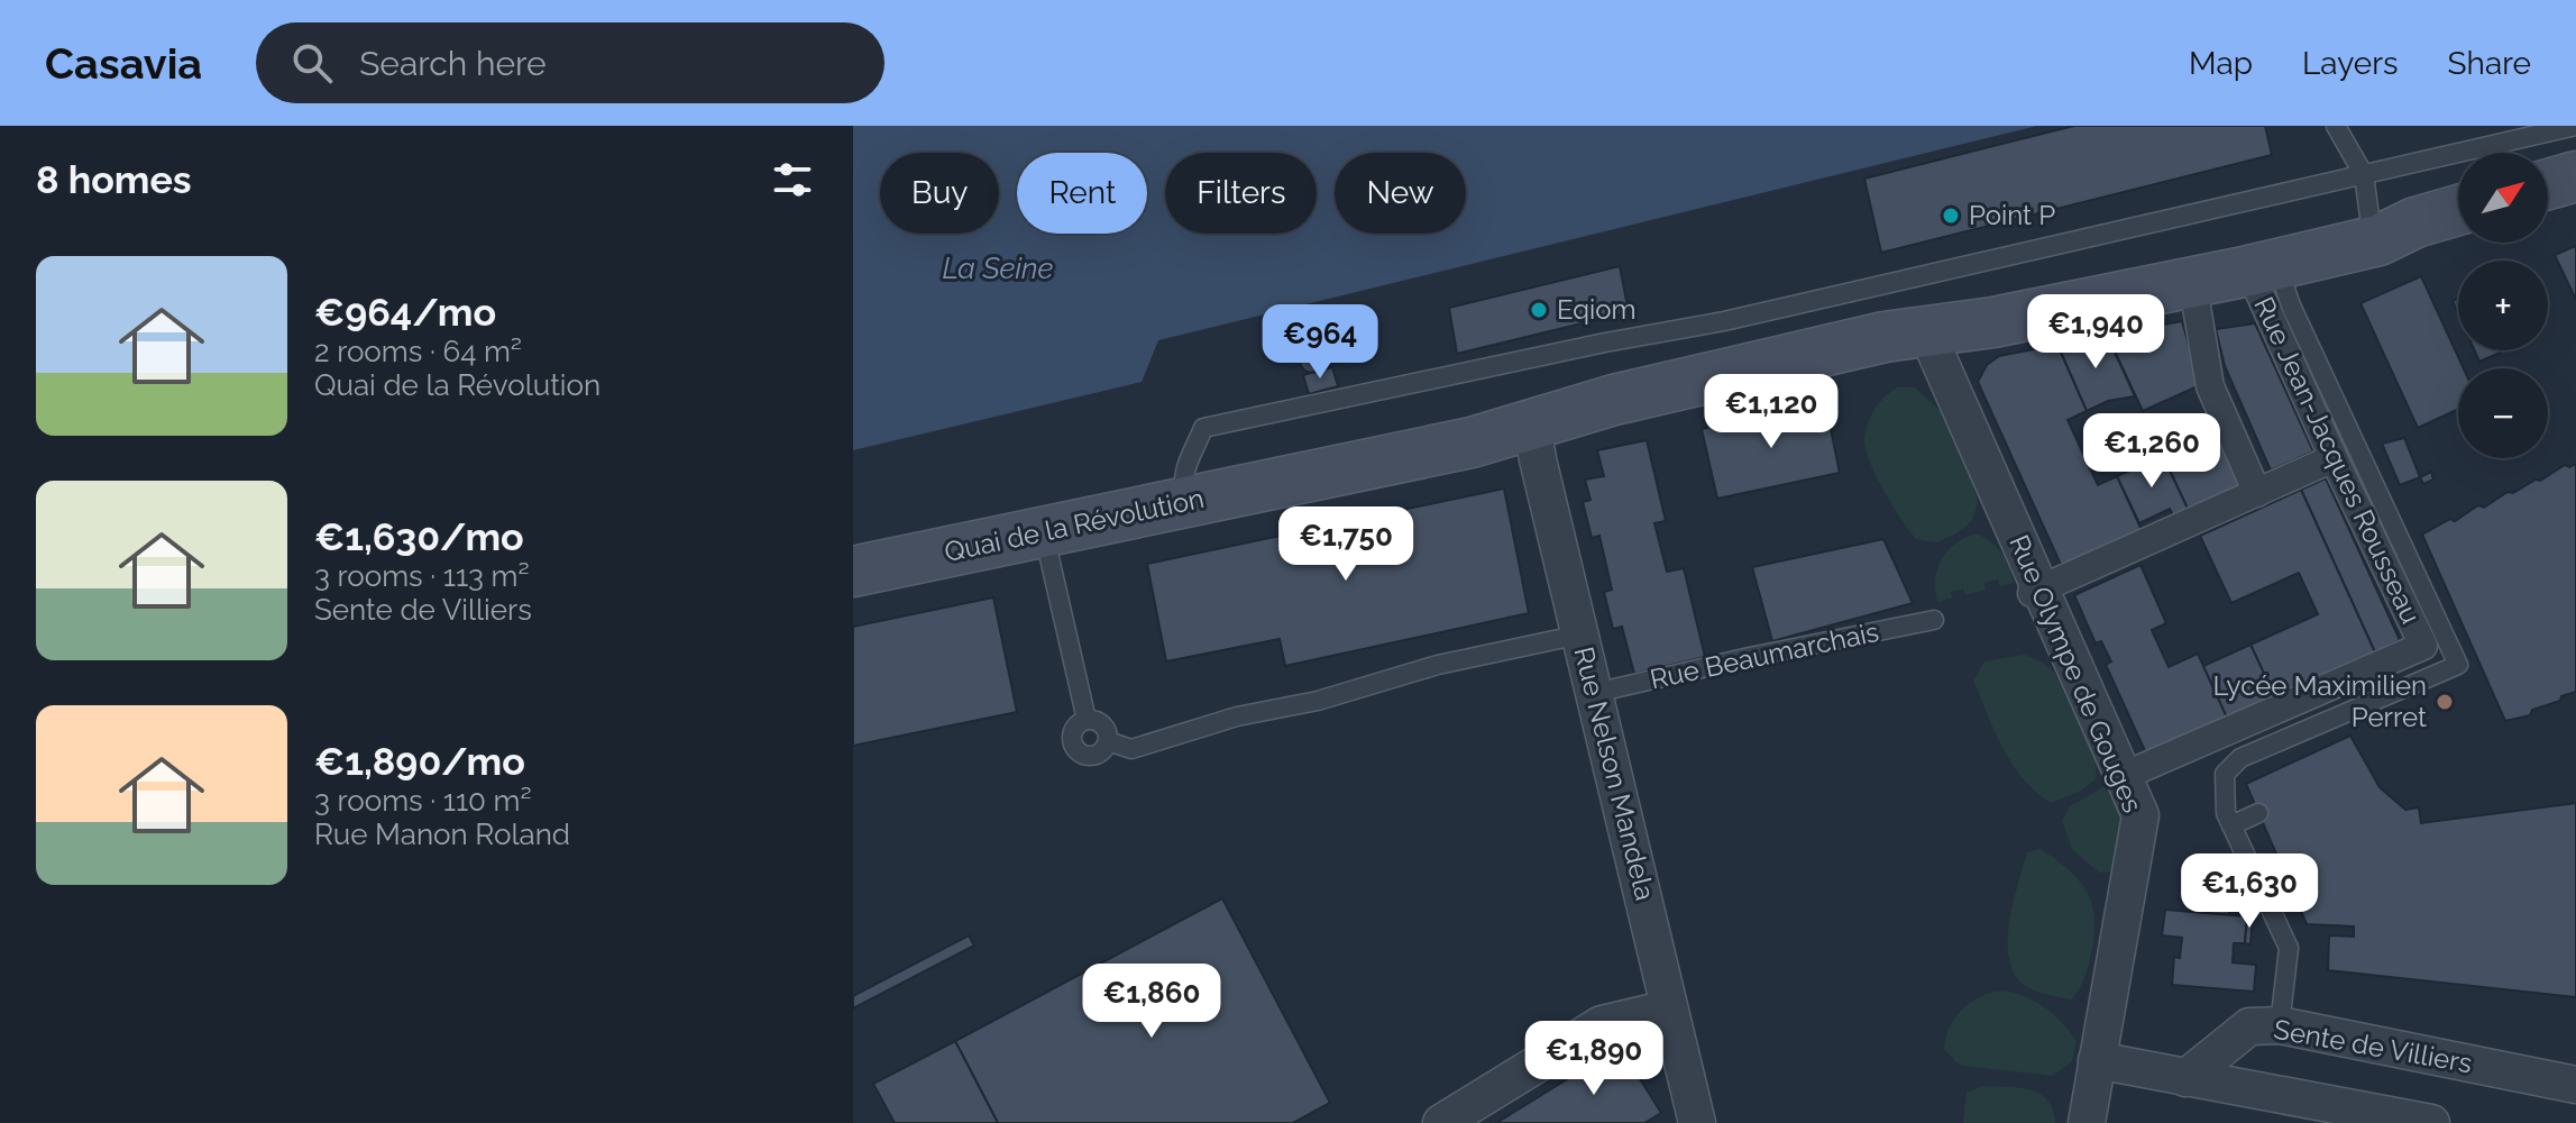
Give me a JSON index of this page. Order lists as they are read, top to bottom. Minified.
{"streets":{"main road":["Quai de la Révolution"],"street":["Rue Jean-Jacques Rousseau","Rue Olympe de Gouges","Rue Nelson Mandela","Sente de Villiers"],"lane":["Rue Beaumarchais"]},"crossings":[["Rue Jean-Jacques Rousseau","Quai de la Révolution"],["Rue Jean-Jacques Rousseau","Rue Olympe de Gouges"],["Quai de la Révolution","Rue Olympe de Gouges"],["Quai de la Révolution","Rue Nelson Mandela"],["Rue Beaumarchais","Rue Nelson Mandela"]],"water":["La Seine"],"places":["Point P","Eqiom","Lycée Maximilien Perret"],"north":"top right","page":{"header":"Casavia","search":"Search here","nav":["Map","Layers","Share"],"heading":"8 homes","map_buttons":["+","−"],"chip":["Buy","Rent","Filters","New"],"list":[{"name":"€964/mo","note":"2 rooms · 64 m² · Quai de la Révolution"},{"name":"€1,630/mo","note":"3 rooms · 113 m² · Sente de Villiers"},{"name":"€1,890/mo","note":"3 rooms · 110 m² · Rue Manon Roland"}],"price":["€1,940","€964","€1,120","€1,260","€1,750","€1,630","€1,860","€1,890"]}}
